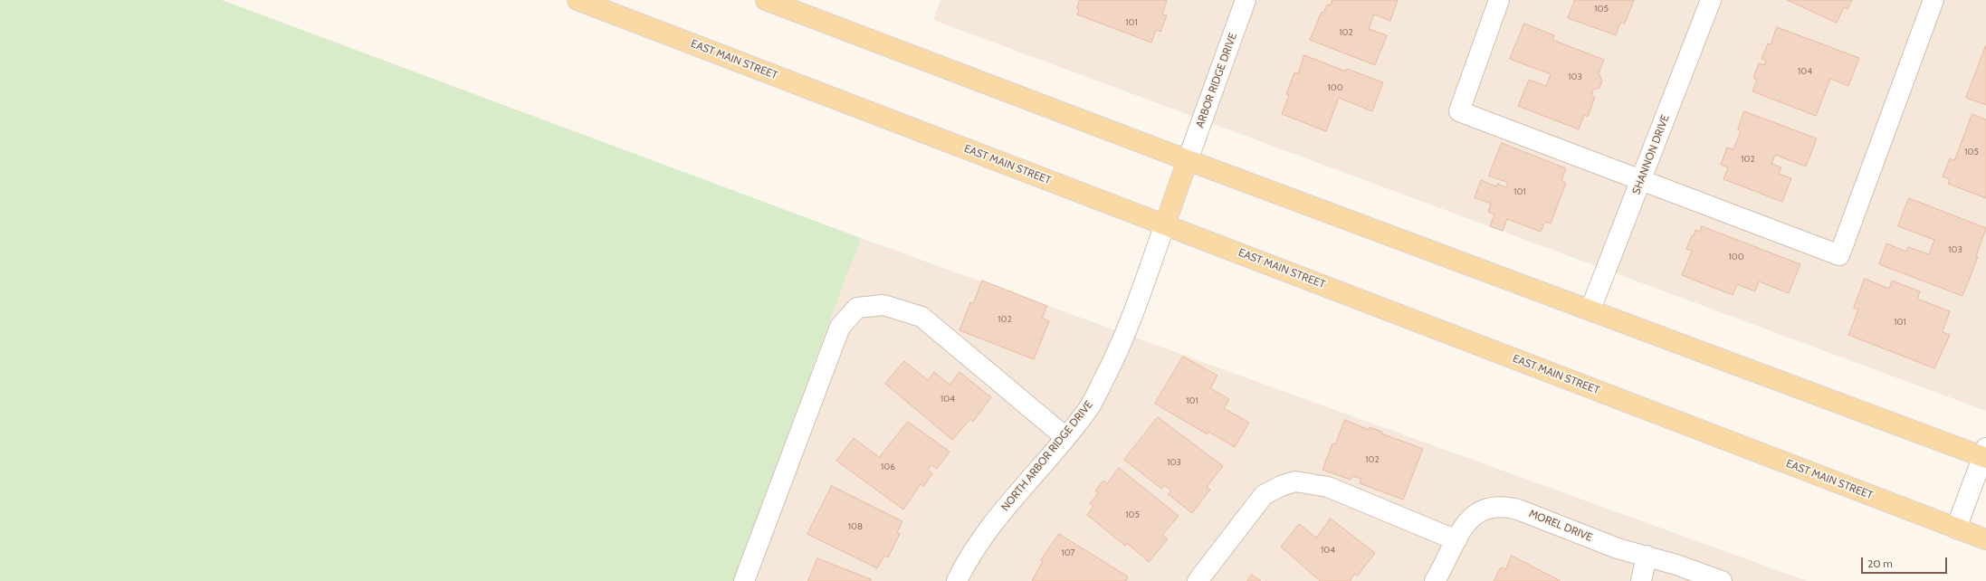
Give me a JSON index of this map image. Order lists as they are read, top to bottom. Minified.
{"streets":{"main road":["EAST MAIN STREET"],"street":["ARBOR RIDGE DRIVE","SHANNON DRIVE","NORTH ARBOR RIDGE DRIVE","MOREL DRIVE"]},"crossings":[["EAST MAIN STREET","NORTH ARBOR RIDGE DRIVE"]],"house_numbers":["105","101","102","104","103","100","105","102","101","103","100","102","101","104","101","102","103","106","105","108","104","107"],"scale_bar":"20 m"}
